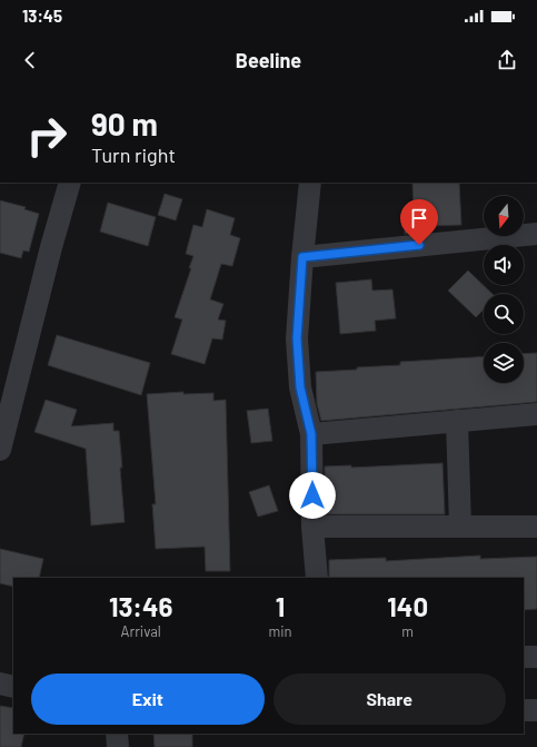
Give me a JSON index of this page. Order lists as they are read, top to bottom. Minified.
{"north":"bottom","page":{"status":"13:45","header":"Beeline","turn":["90 m","Turn right"],"eta":["13:46","Arrival","1","min","140","m"],"buttons":["Exit","Share"]}}
